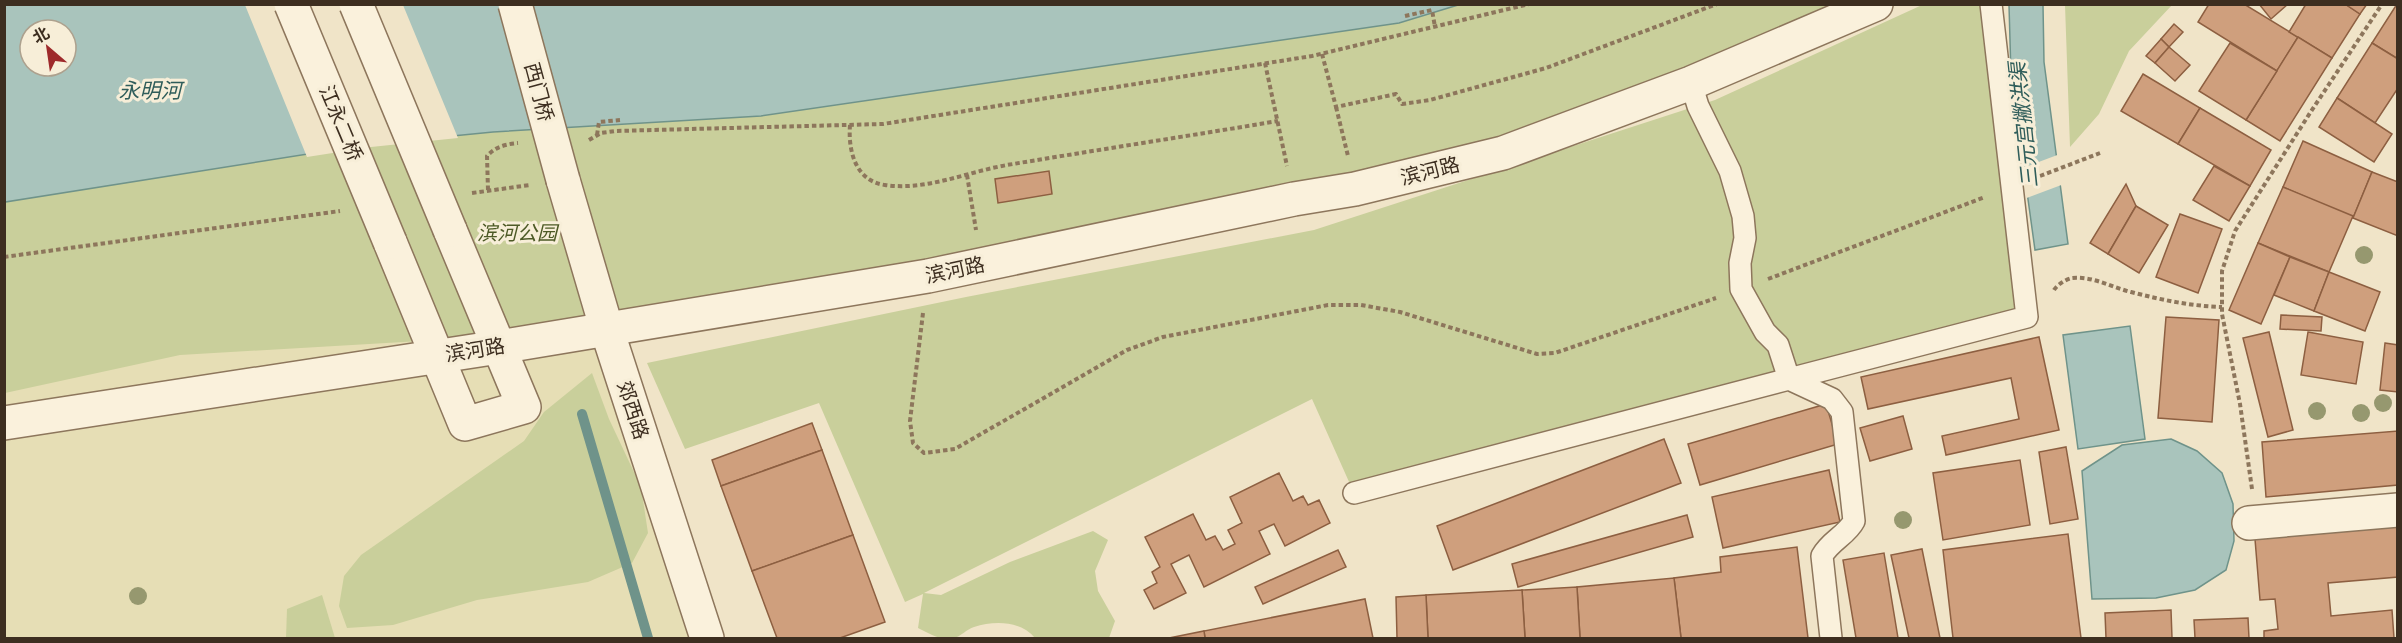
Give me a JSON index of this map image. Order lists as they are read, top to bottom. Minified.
{"streets":{"street":["西门桥","江永二桥","滨河路","郊西路"]},"crossings":[["西门桥","郊西路"],["江永二桥","滨河路"],["滨河路","郊西路"]],"water":["永明河","三元宫撇洪渠"],"parks":["滨河公园"],"north":"top left"}
